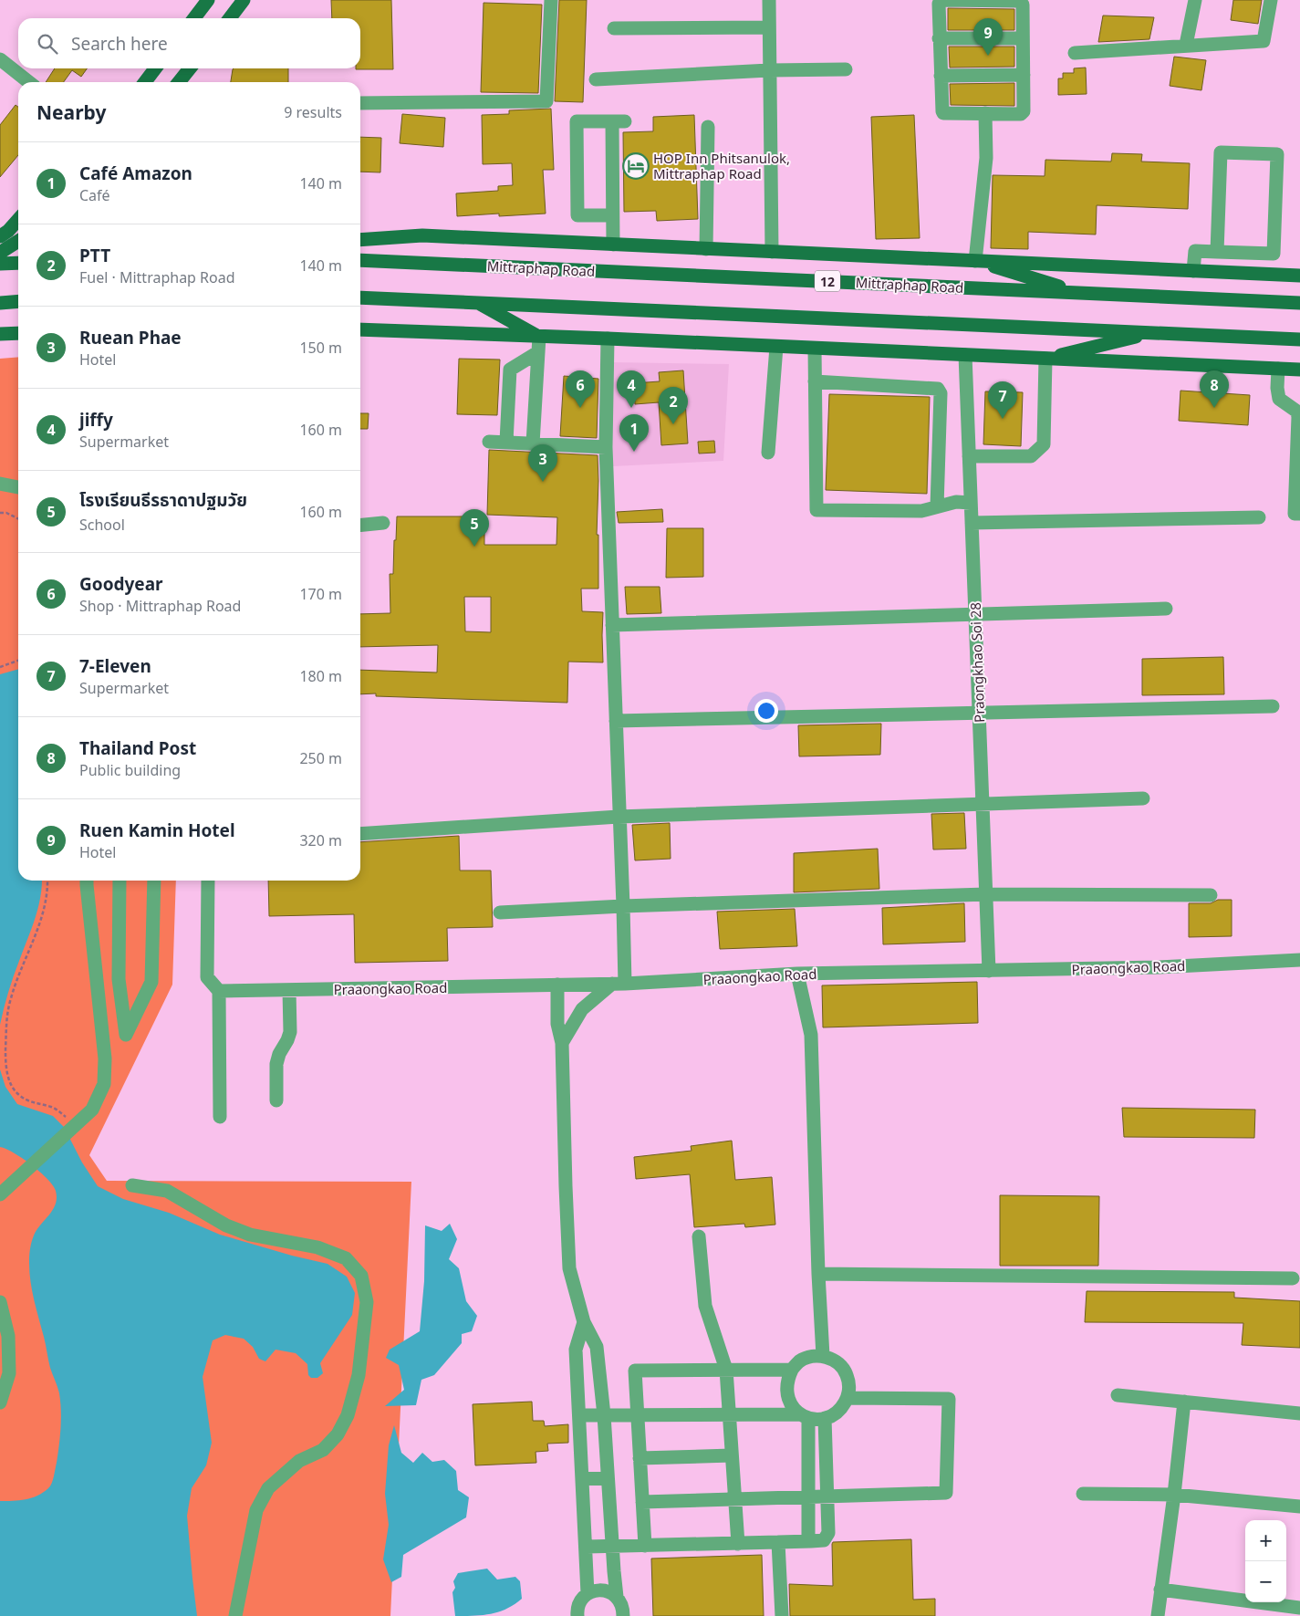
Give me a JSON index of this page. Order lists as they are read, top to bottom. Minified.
{"streets":{"main road":["Mittraphap Road","12"],"street":["Praongkhao Soi 28","Praaongkao Road"]},"crossings":[["Praongkhao Soi 28","Praaongkao Road"]],"places":{"hotel":["HOP Inn Phitsanulok, Mittraphap Road"]},"page":{"pins":["9","4","6","8","7","2","1","3","5"],"search":"Search here","heading":["Nearby","9 results"],"list":[{"mark":"1","name":"Café Amazon","note":"Café","value":"140 m"},{"mark":"2","name":"PTT","note":"Fuel · Mittraphap Road","value":"140 m"},{"mark":"3","name":"Ruean Phae","note":"Hotel","value":"150 m"},{"mark":"4","name":"jiffy","note":"Supermarket","value":"160 m"},{"mark":"5","name":"โรงเรียนธีรธาดาปฐมวัย","note":"School","value":"160 m"},{"mark":"6","name":"Goodyear","note":"Shop · Mittraphap Road","value":"170 m"},{"mark":"7","name":"7-Eleven","note":"Supermarket","value":"180 m"},{"mark":"8","name":"Thailand Post","note":"Public building","value":"250 m"},{"mark":"9","name":"Ruen Kamin Hotel","note":"Hotel","value":"320 m"}],"map_buttons":["+","−"]}}
